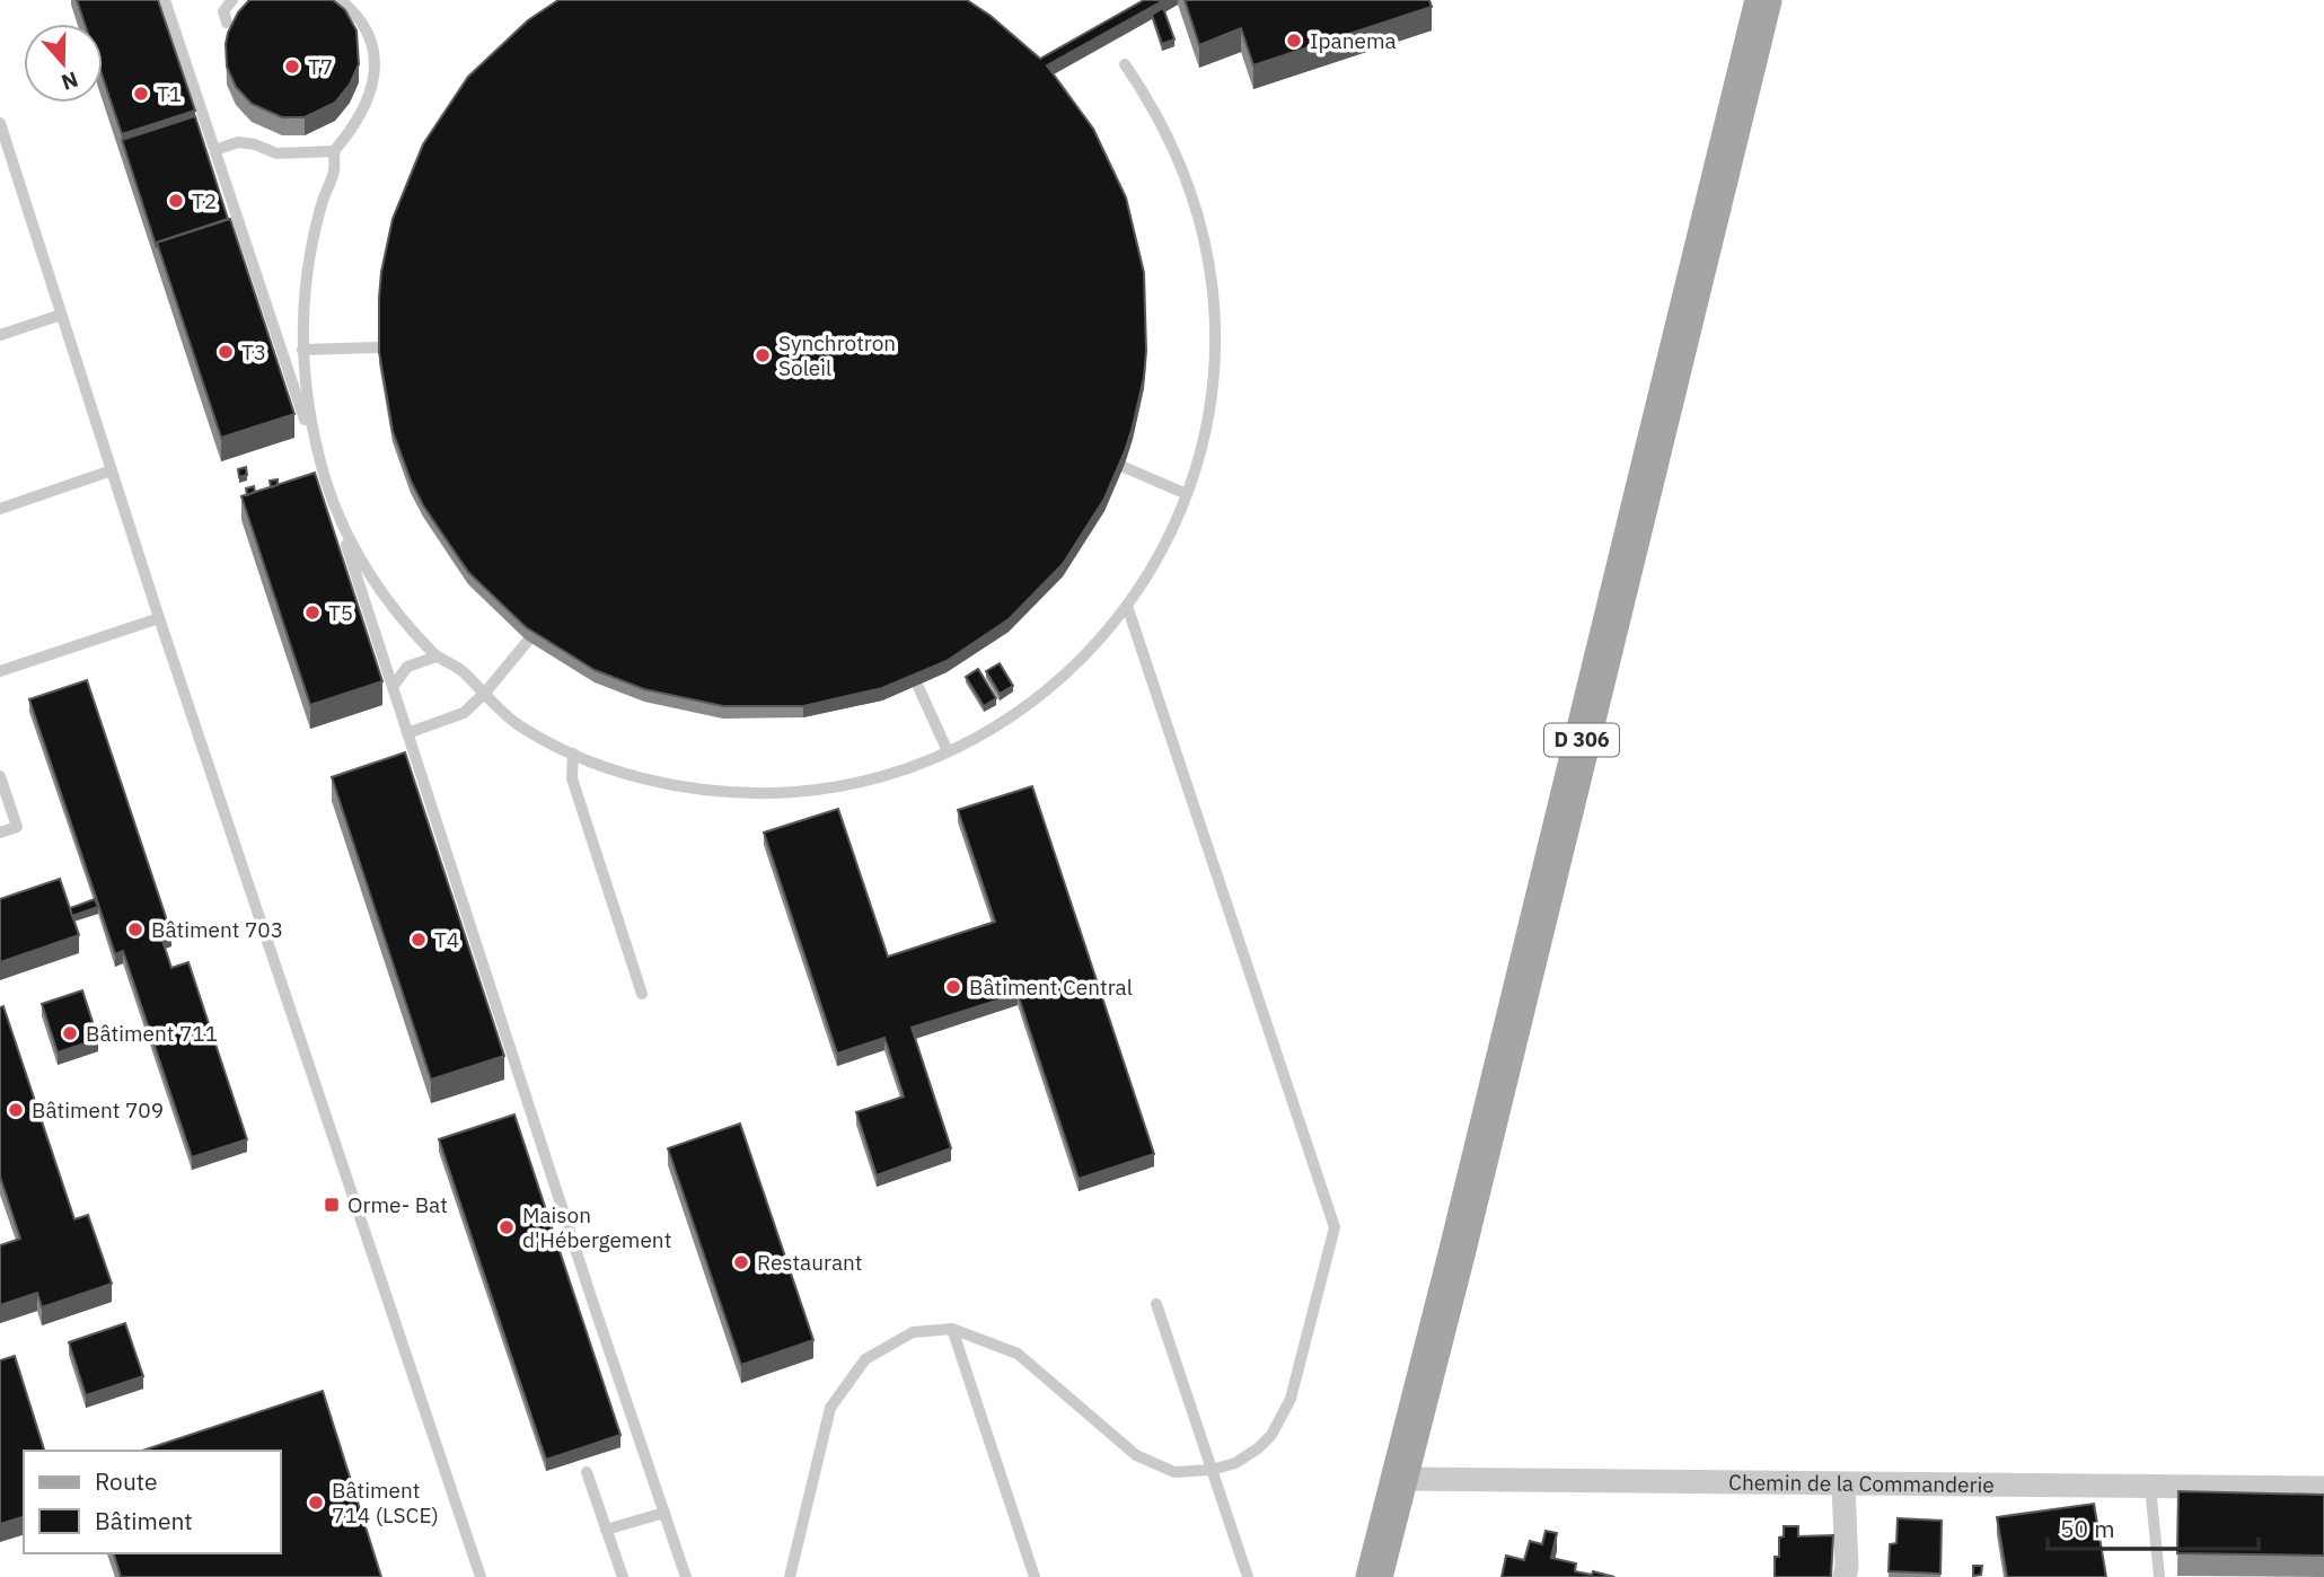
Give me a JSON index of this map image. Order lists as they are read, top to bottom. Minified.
{"streets":{"main road":["D 306"],"street":["Chemin de la Commanderie"]},"crossings":[["D 306","Chemin de la Commanderie"]],"places":{"other":["Ipanema","T7","T1","T2","T3","Synchrotron Soleil","T5","Bâtiment 703","T4","Bâtiment Central","Bâtiment 711","Bâtiment 709","Maison d'Hébergement","Restaurant","Bâtiment 714 (LSCE)"],"transit":["Orme- Bat"]},"legend":["Route","Bâtiment"],"scale_bar":"50 m","north":"bottom"}
